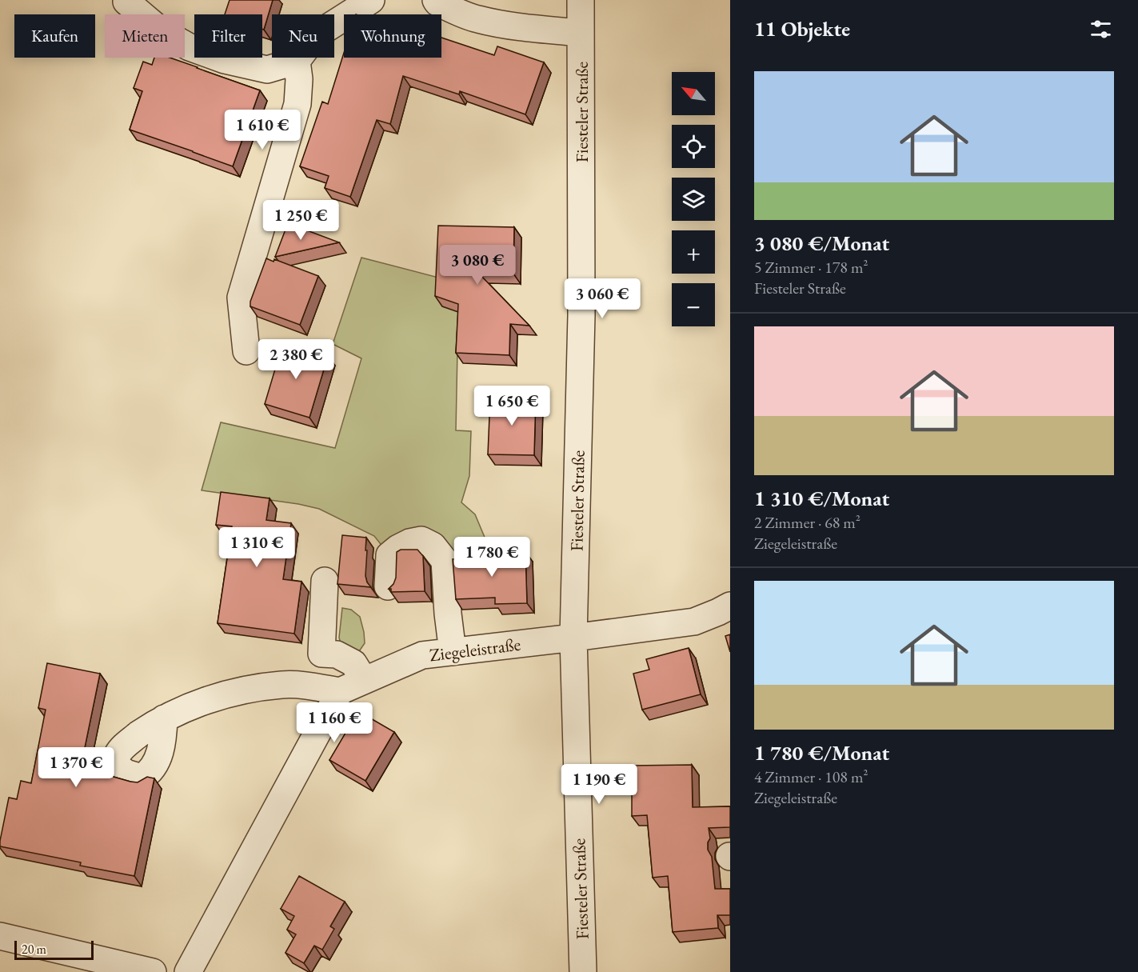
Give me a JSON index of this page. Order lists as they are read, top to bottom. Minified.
{"streets":{"street":["Fiesteler Straße","Ziegeleistraße"]},"crossings":[["Fiesteler Straße","Ziegeleistraße"]],"scale_bar":"20 m","north":"top left","page":{"heading":"11 Objekte","chip":["Kaufen","Mieten","Filter","Neu","Wohnung"],"list":[{"name":"3 080 €/Monat","note":"5 Zimmer · 178 m² · Fiesteler Straße"},{"name":"1 310 €/Monat","note":"2 Zimmer · 68 m² · Ziegeleistraße"},{"name":"1 780 €/Monat","note":"4 Zimmer · 108 m² · Ziegeleistraße"}],"map_buttons":["+","−"],"price":["1 610 €","1 250 €","3 080 €","3 060 €","2 380 €","1 650 €","1 310 €","1 780 €","1 160 €","1 370 €","1 190 €"],"scale":"20 m"}}
